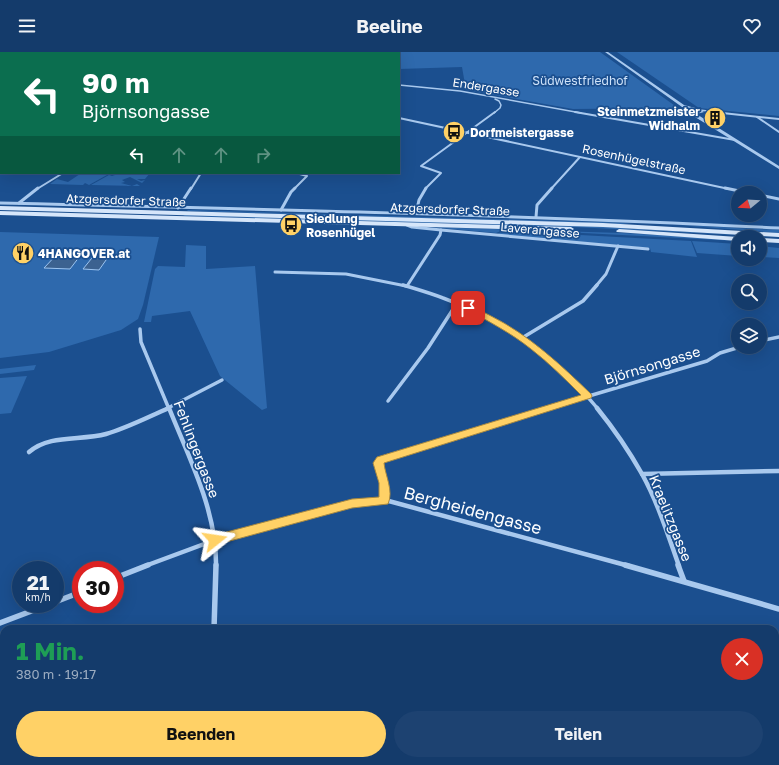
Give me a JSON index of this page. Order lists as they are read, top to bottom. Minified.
{"streets":{"main road":["Atzgersdorfer Straße"],"street":["Endergasse","Rosenhügelstraße","Laverangasse","Björnsongasse","Fehlingergasse","Bergheidengasse","Kraelitzgasse"]},"crossings":[["Atzgersdorfer Straße","Laverangasse"],["Björnsongasse","Bergheidengasse"],["Björnsongasse","Kraelitzgasse"],["Fehlingergasse","Bergheidengasse"],["Bergheidengasse","Kraelitzgasse"]],"parks":["Südwestfriedhof"],"places":{"building":["Steinmetzmeister Widhalm"],"bus stop":["Dorfmeistergasse","Siedlung Rosenhügel"],"restaurant":["4HANGOVER.at"]},"north":"left","page":{"header":"Beeline","turn":["90 m","Björnsongasse"],"speed":"21 km/h","limit":"30","heading":["1 Min.","380 m · 19:17"],"buttons":["Beenden","Teilen"]}}
